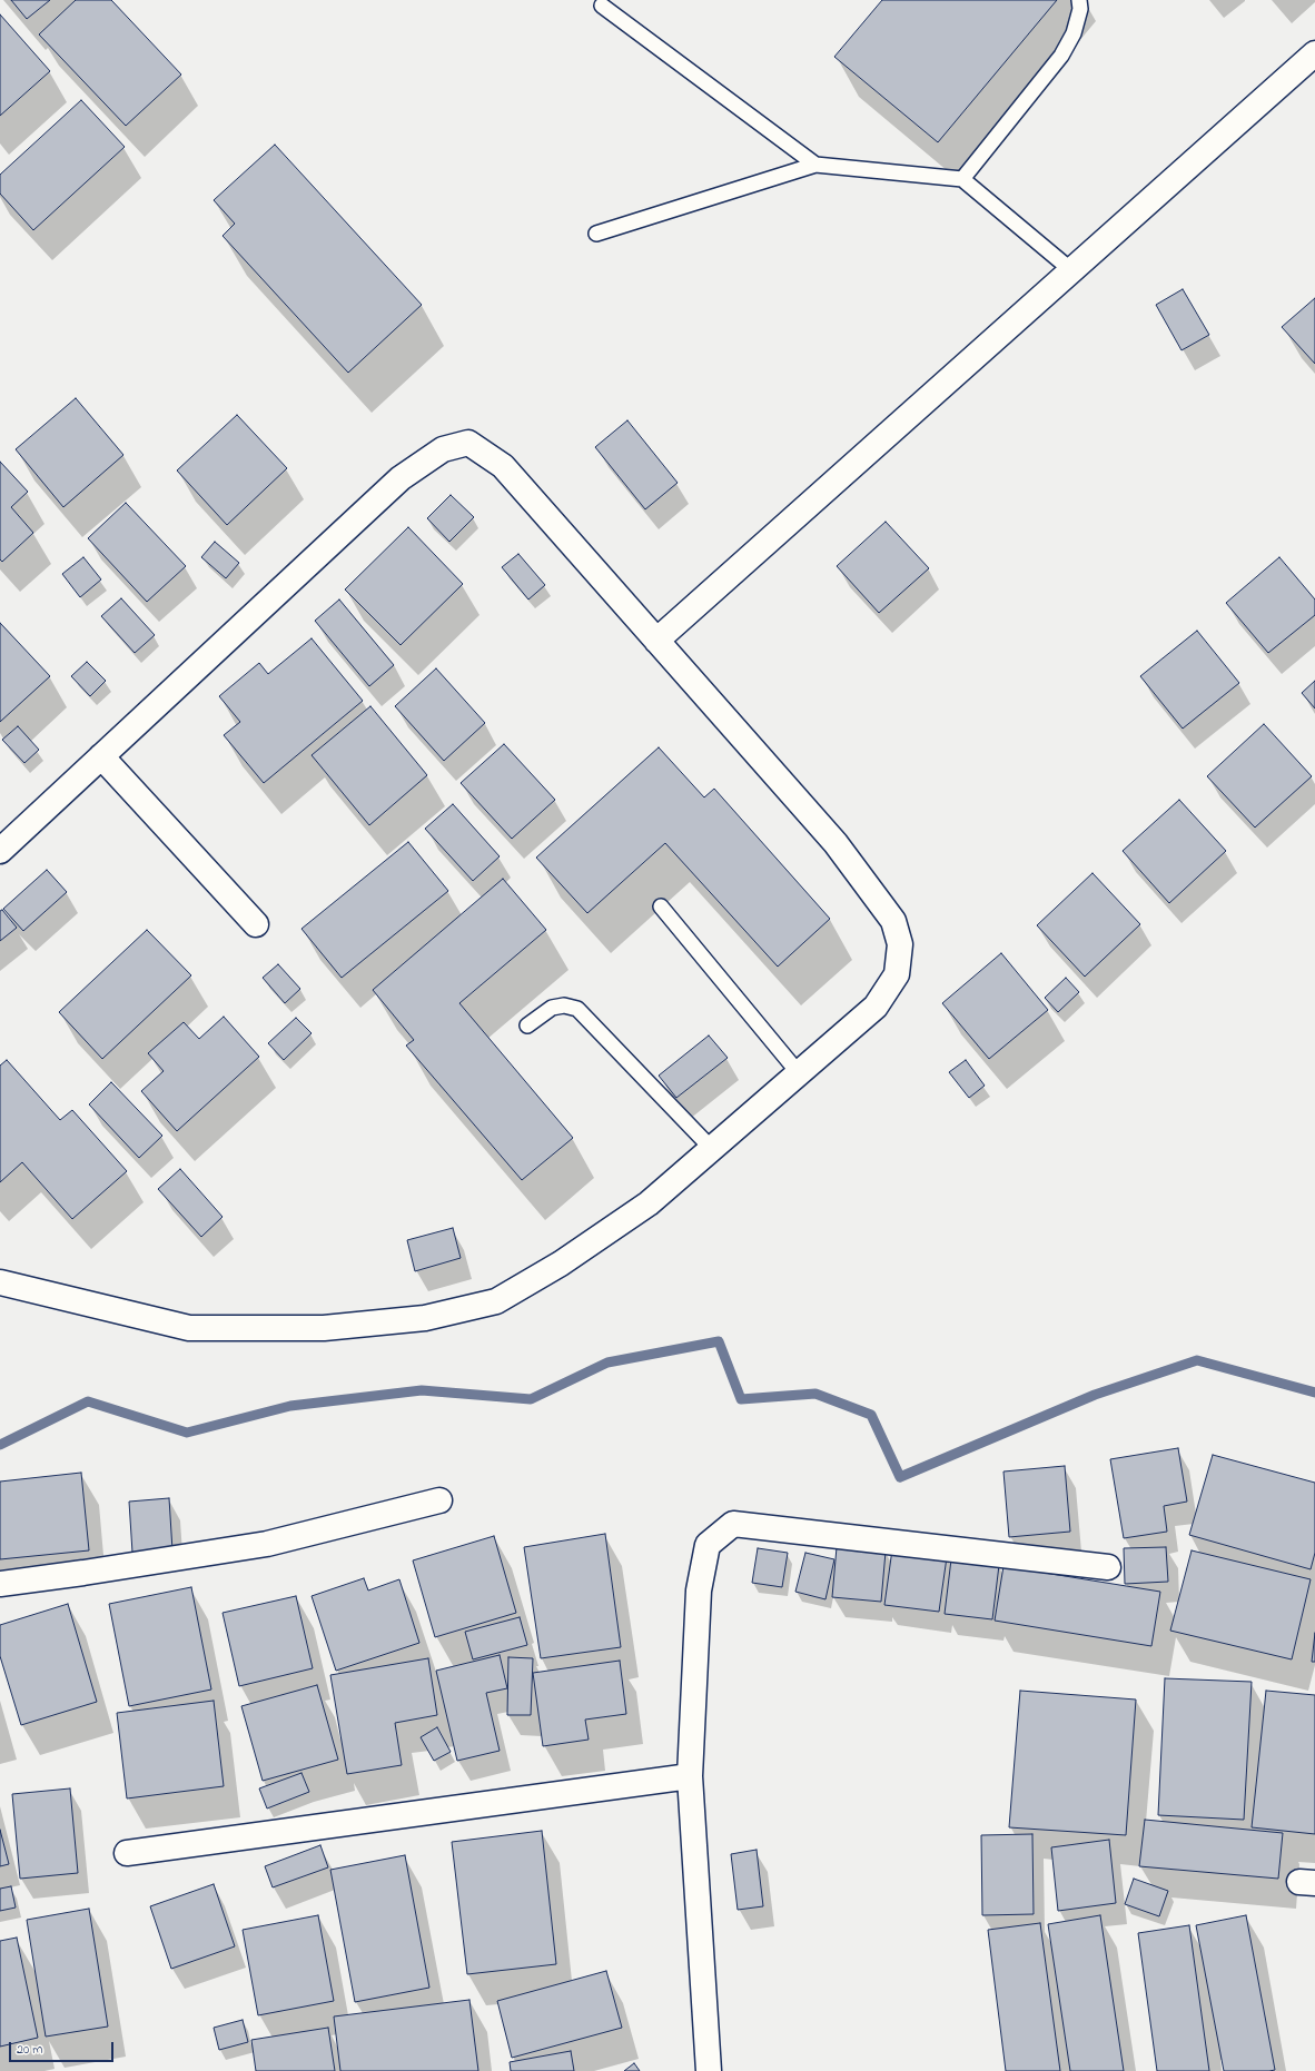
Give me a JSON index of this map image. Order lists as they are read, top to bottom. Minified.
{"scale_bar":"20 m"}
